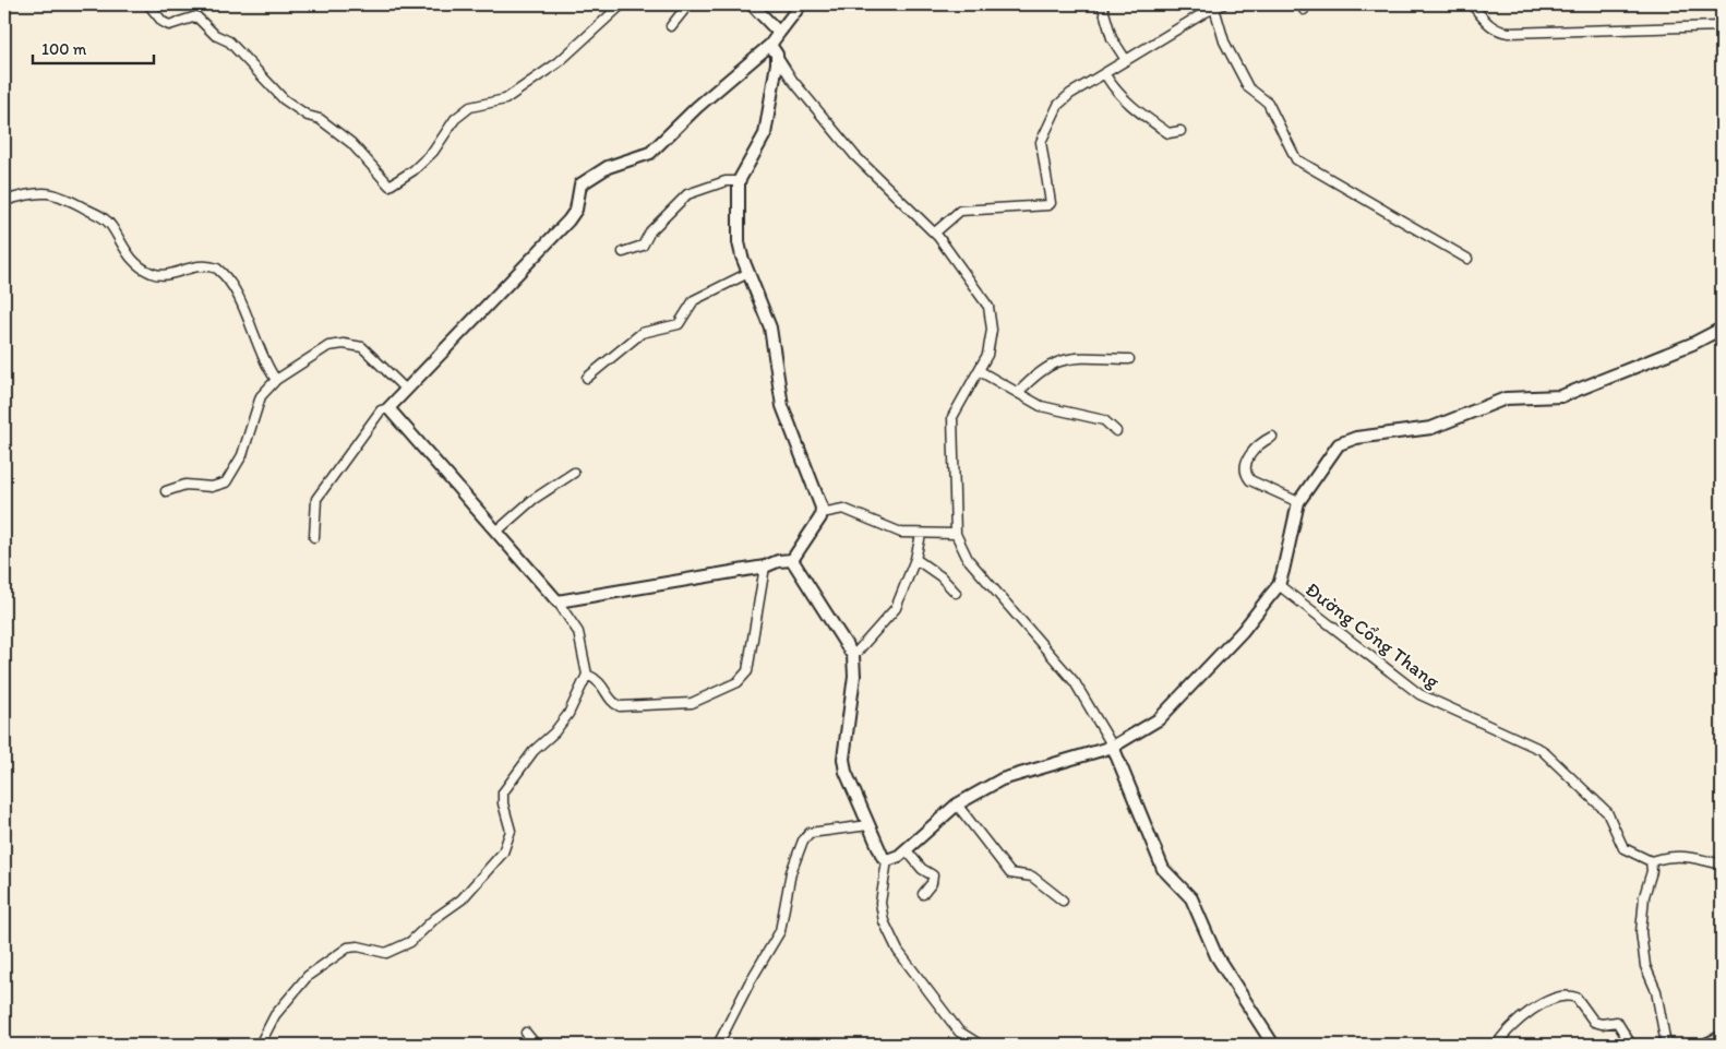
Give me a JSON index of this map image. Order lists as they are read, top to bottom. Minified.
{"streets":{"street":["Đường Cổng Thang"]},"scale_bar":"100 m"}
